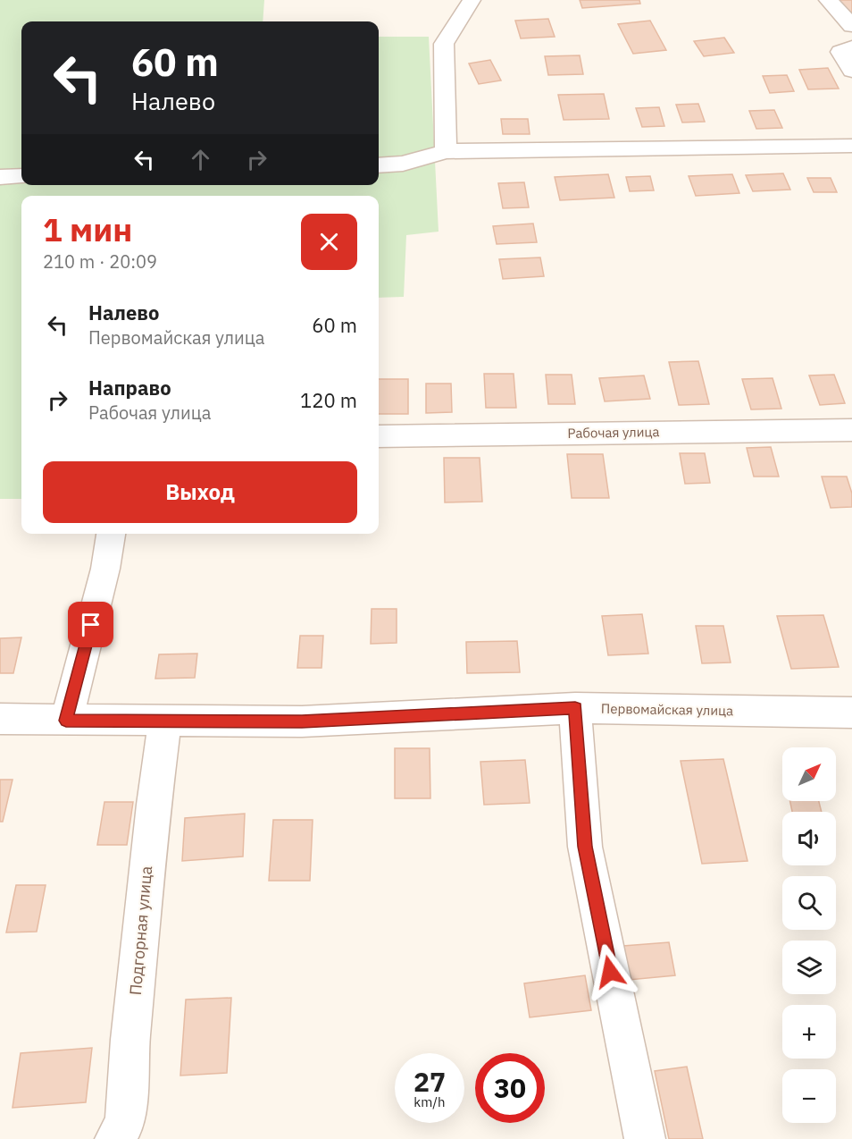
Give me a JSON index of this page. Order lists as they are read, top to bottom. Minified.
{"streets":{"street":["Рабочая улица","Первомайская улица","Подгорная улица"]},"crossings":[["Первомайская улица","Подгорная улица"]],"north":"top right","page":{"turn":["60 m","Налево"],"heading":["1 мин","210 m · 20:09"],"list":[{"name":"Налево","note":"Первомайская улица","value":"60 m"},{"name":"Направо","note":"Рабочая улица","value":"120 m"}],"buttons":"Выход","map_buttons":["+","−"],"speed":"27 km/h","limit":"30"}}
